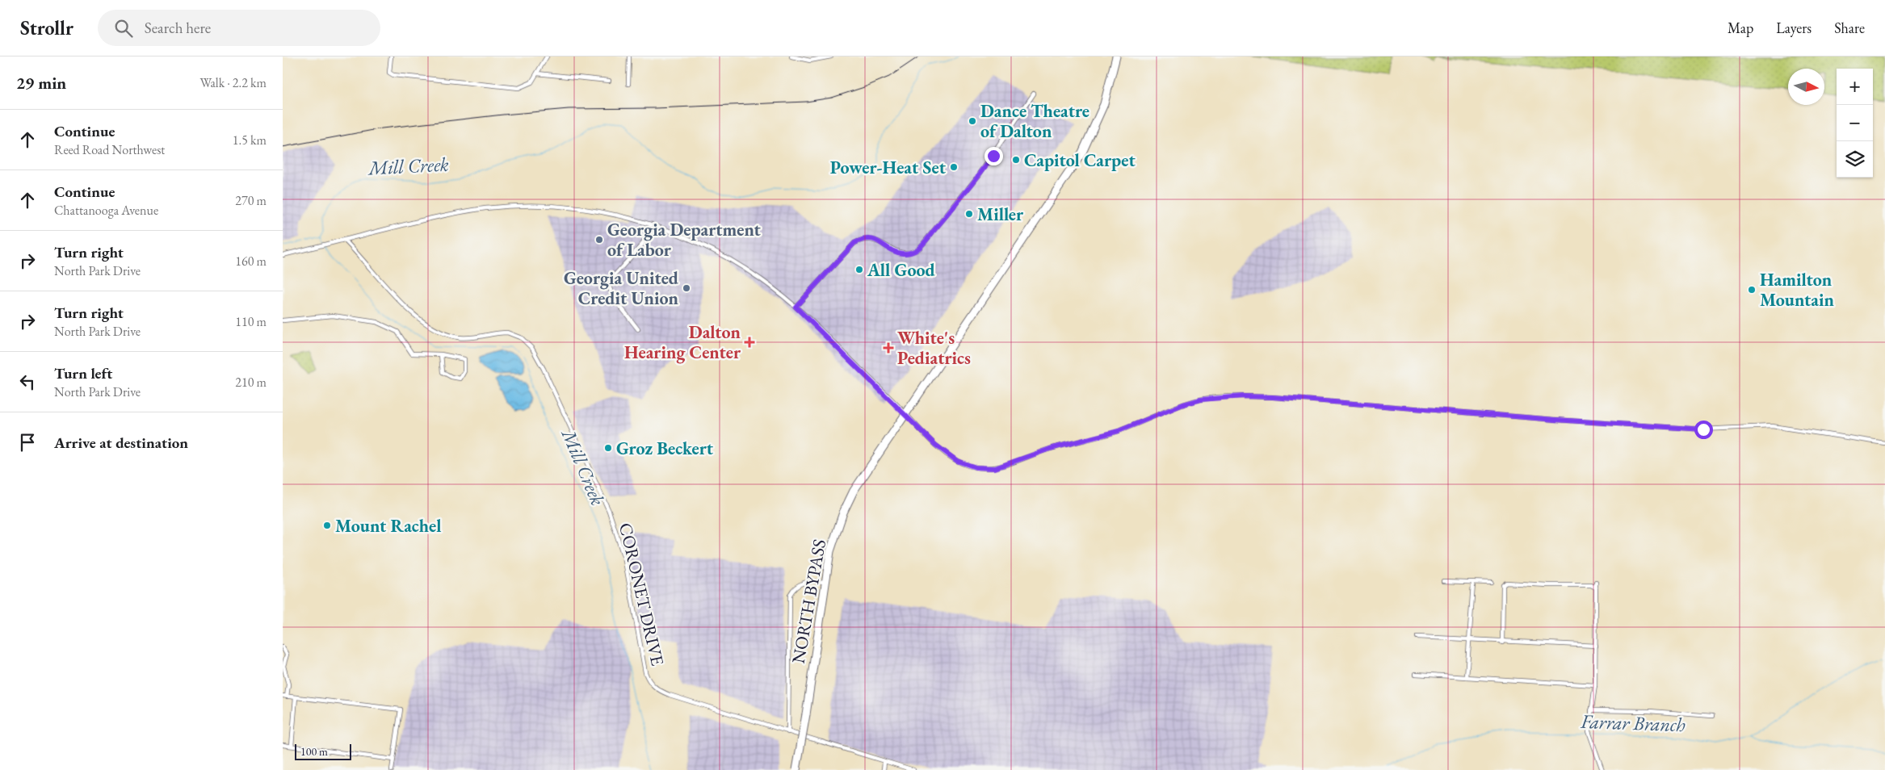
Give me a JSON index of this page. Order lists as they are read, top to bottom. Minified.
{"streets":{"highway":["NORTH BYPASS"],"street":["CORONET DRIVE"]},"water":["Mill Creek","Farrar Branch"],"places":{"other":["Dance Theatre of Dalton","Capitol Carpet","Power-Heat Set","Miller","Georgia Department of Labor","All Good","Georgia United Credit Union","Hamilton Mountain","Groz Beckert","Mount Rachel"],"health":["Dalton Hearing Center","White's Pediatrics"]},"scale_bar":"100 m","north":"right","page":{"header":"Strollr","search":"Search here","nav":["Map","Layers","Share"],"heading":["29 min","Walk · 2.2 km"],"map_buttons":["+","−"],"list":[["Continue","Reed Road Northwest","1.5 km"],["Continue","Chattanooga Avenue","270 m"],["Turn right","North Park Drive","160 m"],["Turn right","North Park Drive","110 m"],["Turn left","North Park Drive","210 m"],"Arrive at destination"],"scale":"100 m"}}
